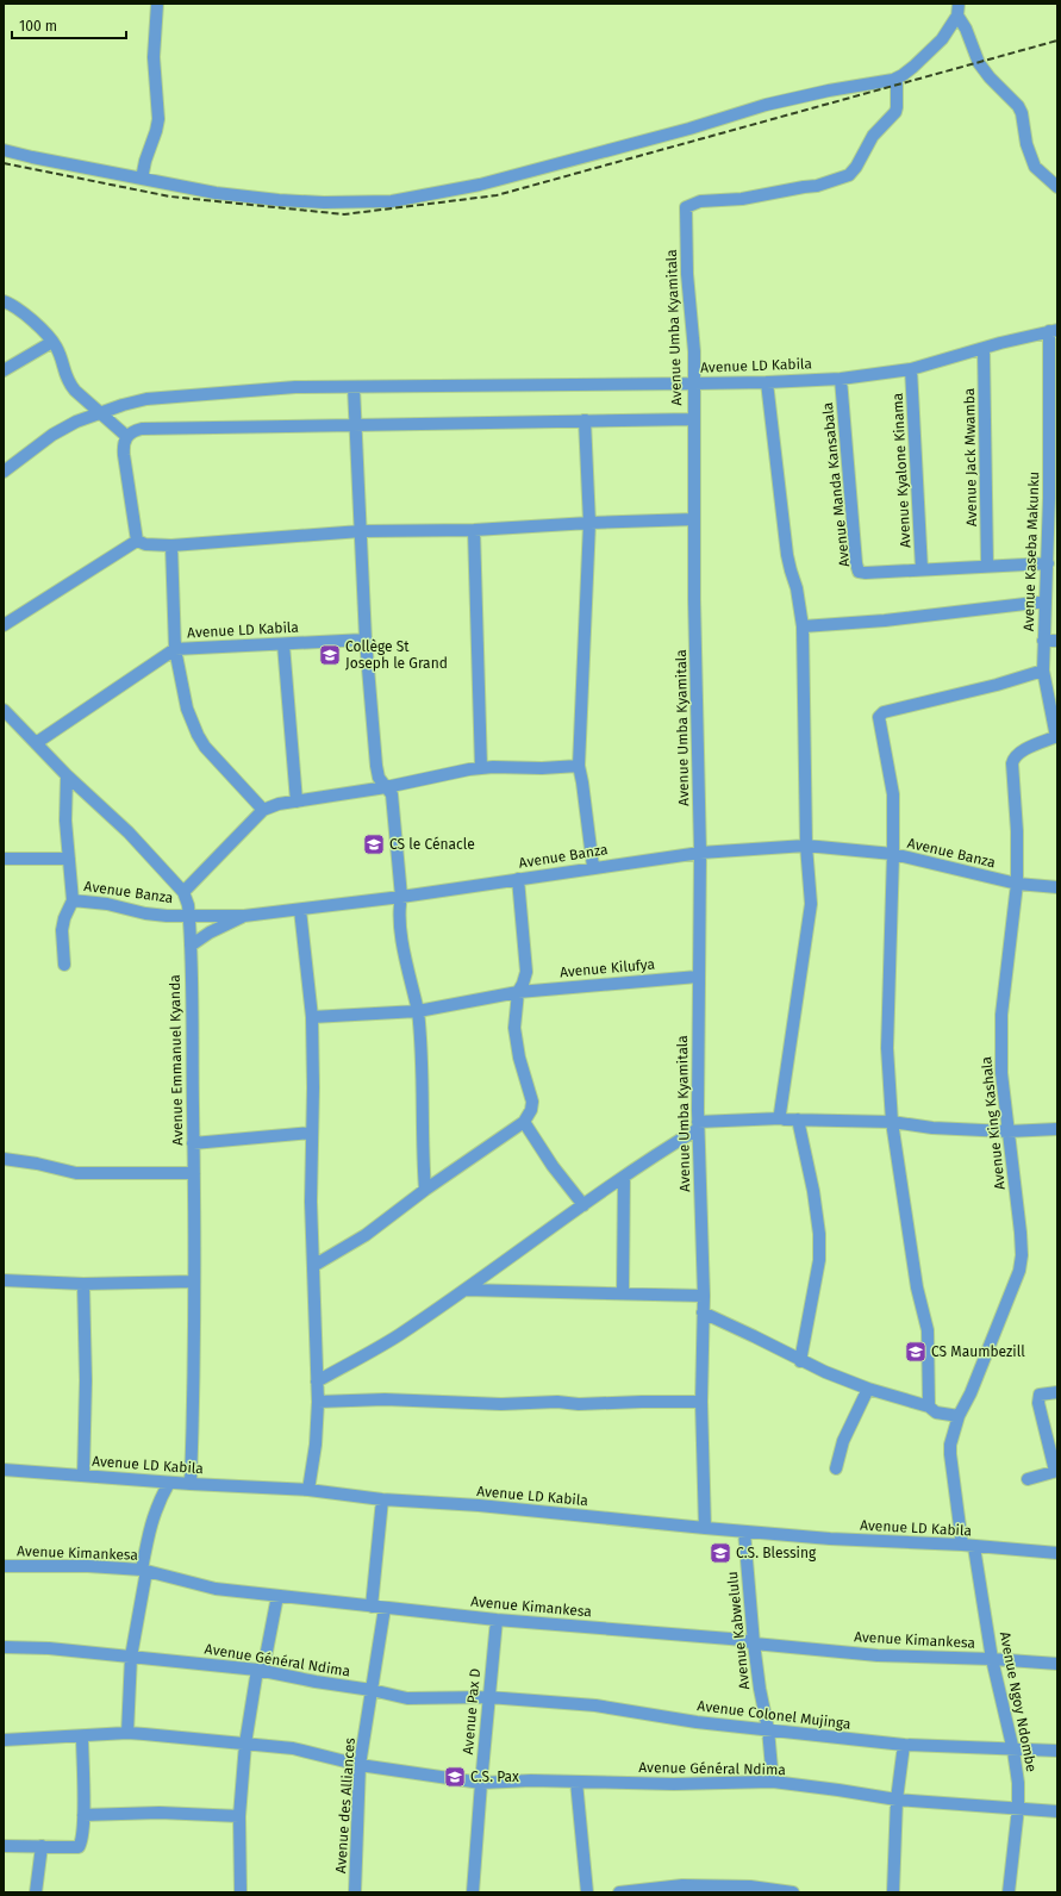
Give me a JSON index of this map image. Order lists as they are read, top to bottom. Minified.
{"streets":{"street":["Avenue Umba Kyamitala","Avenue LD Kabila","Avenue Jack Mwamba","Avenue Kyalone Kinama","Avenue Manda Kansabala","Avenue Kaseba Makunku","Avenue Banza","Avenue Kilufya","Avenue Emmanuel Kyanda","Avenue King Kashala","Avenue Kimankesa","Avenue Kabwelulu","Avenue Général Ndima","Avenue Ngoy Ndombe","Avenue Pax D","Avenue Colonel Mujinga","Avenue des Alliances"]},"crossings":[["Avenue Umba Kyamitala","Avenue LD Kabila"],["Avenue Umba Kyamitala","Avenue Banza"],["Avenue Umba Kyamitala","Avenue Kilufya"],["Avenue LD Kabila","Avenue Jack Mwamba"],["Avenue LD Kabila","Avenue Kyalone Kinama"],["Avenue LD Kabila","Avenue Manda Kansabala"],["Avenue LD Kabila","Avenue Kaseba Makunku"],["Avenue LD Kabila","Avenue Emmanuel Kyanda"],["Avenue LD Kabila","Avenue King Kashala"],["Avenue LD Kabila","Avenue Kabwelulu"],["Avenue LD Kabila","Avenue Ngoy Ndombe"],["Avenue Jack Mwamba","Avenue Manda Kansabala"],["Avenue Kyalone Kinama","Avenue Manda Kansabala"],["Avenue Manda Kansabala","Avenue Kaseba Makunku"],["Avenue Kaseba Makunku","Avenue King Kashala"],["Avenue Banza","Avenue Emmanuel Kyanda"],["Avenue Banza","Avenue King Kashala"],["Avenue Kimankesa","Avenue Kabwelulu"],["Avenue Kimankesa","Avenue Ngoy Ndombe"],["Avenue Kimankesa","Avenue Pax D"],["Avenue Kimankesa","Avenue des Alliances"],["Avenue Kabwelulu","Avenue Général Ndima"],["Avenue Kabwelulu","Avenue Colonel Mujinga"],["Avenue Général Ndima","Avenue Ngoy Ndombe"],["Avenue Général Ndima","Avenue Pax D"],["Avenue Général Ndima","Avenue Colonel Mujinga"],["Avenue Général Ndima","Avenue des Alliances"],["Avenue Ngoy Ndombe","Avenue Colonel Mujinga"],["Avenue Pax D","Avenue Colonel Mujinga"]],"places":{"school or university":["Collège St Joseph le Grand","CS le Cénacle","CS Maumbezill","C.S. Blessing","C.S. Pax"]},"scale_bar":"100 m"}
